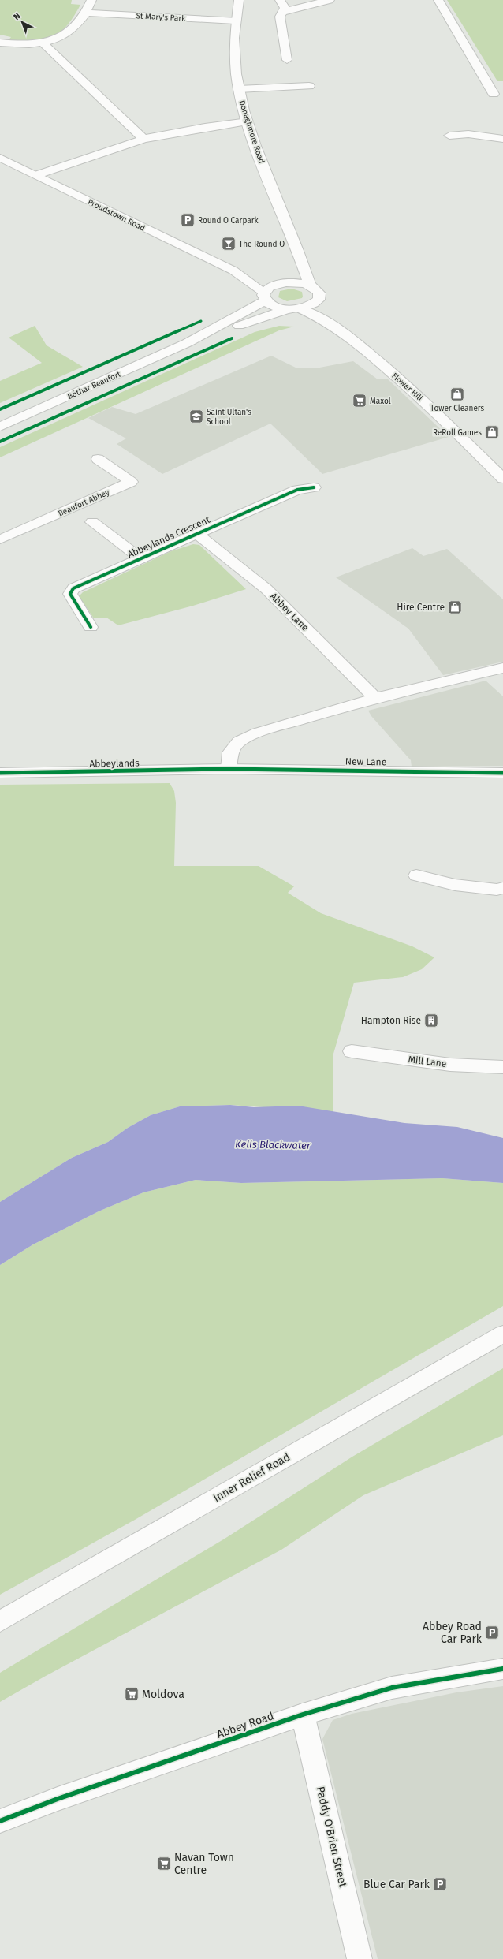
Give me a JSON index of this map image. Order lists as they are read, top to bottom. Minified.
{"streets":{"street":["St Mary's Park","Donaghmore Road","Proudstown Road","Bóthar Beaufort","Flower Hill","Beaufort Abbey","Abbeylands Crescent","Abbey Lane","New Lane","Abbeylands","Mill Lane","Inner Relief Road","Abbey Road","Paddy O'Brien Street"]},"crossings":[["St Mary's Park","Donaghmore Road"],["Donaghmore Road","Proudstown Road"],["Proudstown Road","Bóthar Beaufort"],["Abbeylands Crescent","Abbey Lane"],["New Lane","Abbeylands"],["Abbey Road","Paddy O'Brien Street"]],"water":["Kells Blackwater"],"places":{"parking":["Round O Carpark","Abbey Road Car Park","Blue Car Park"],"bar":["The Round O"],"shop":["Tower Cleaners","ReRoll Games","Hire Centre"],"supermarket":["Maxol","Moldova","Navan Town Centre"],"school or university":["Saint Ultan's School"],"building":["Hampton Rise"]},"north":"top left"}
